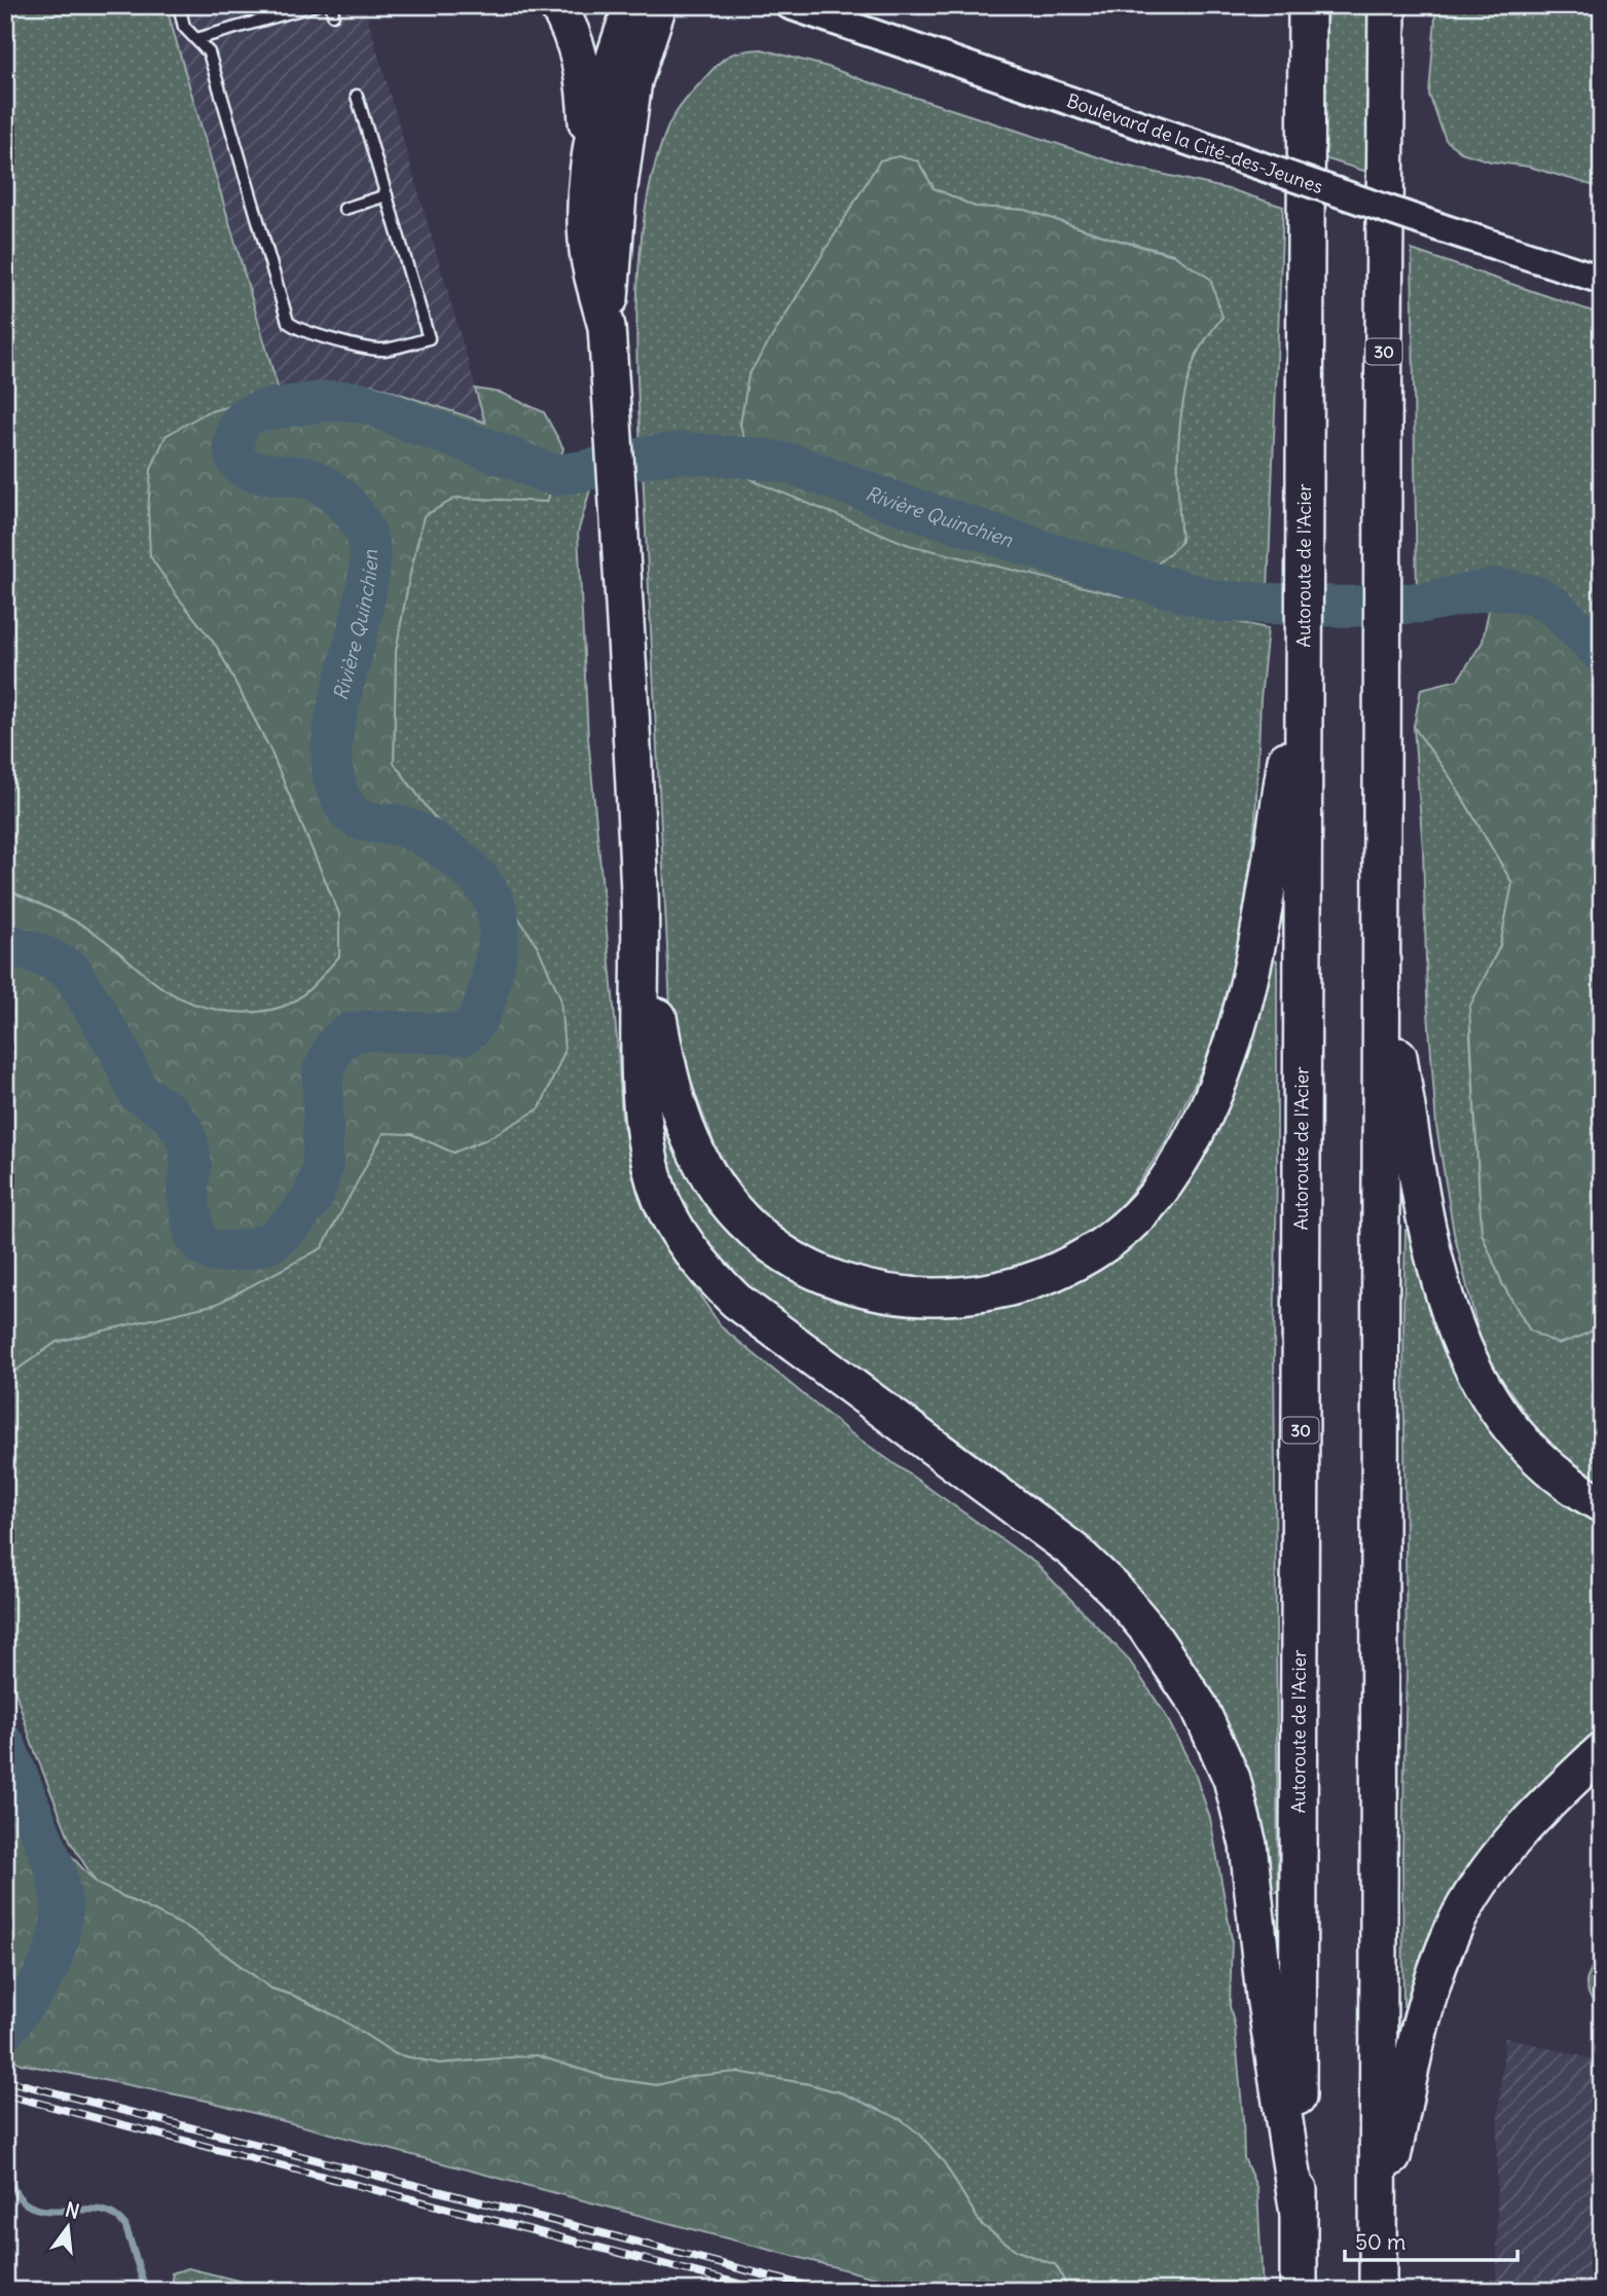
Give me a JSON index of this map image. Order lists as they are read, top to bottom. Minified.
{"streets":{"highway":["30","Autoroute de l'Acier"],"main road":["Boulevard de la Cité-des-Jeunes"]},"water":["Rivière Quinchien"],"scale_bar":"50 m","north":"top"}
